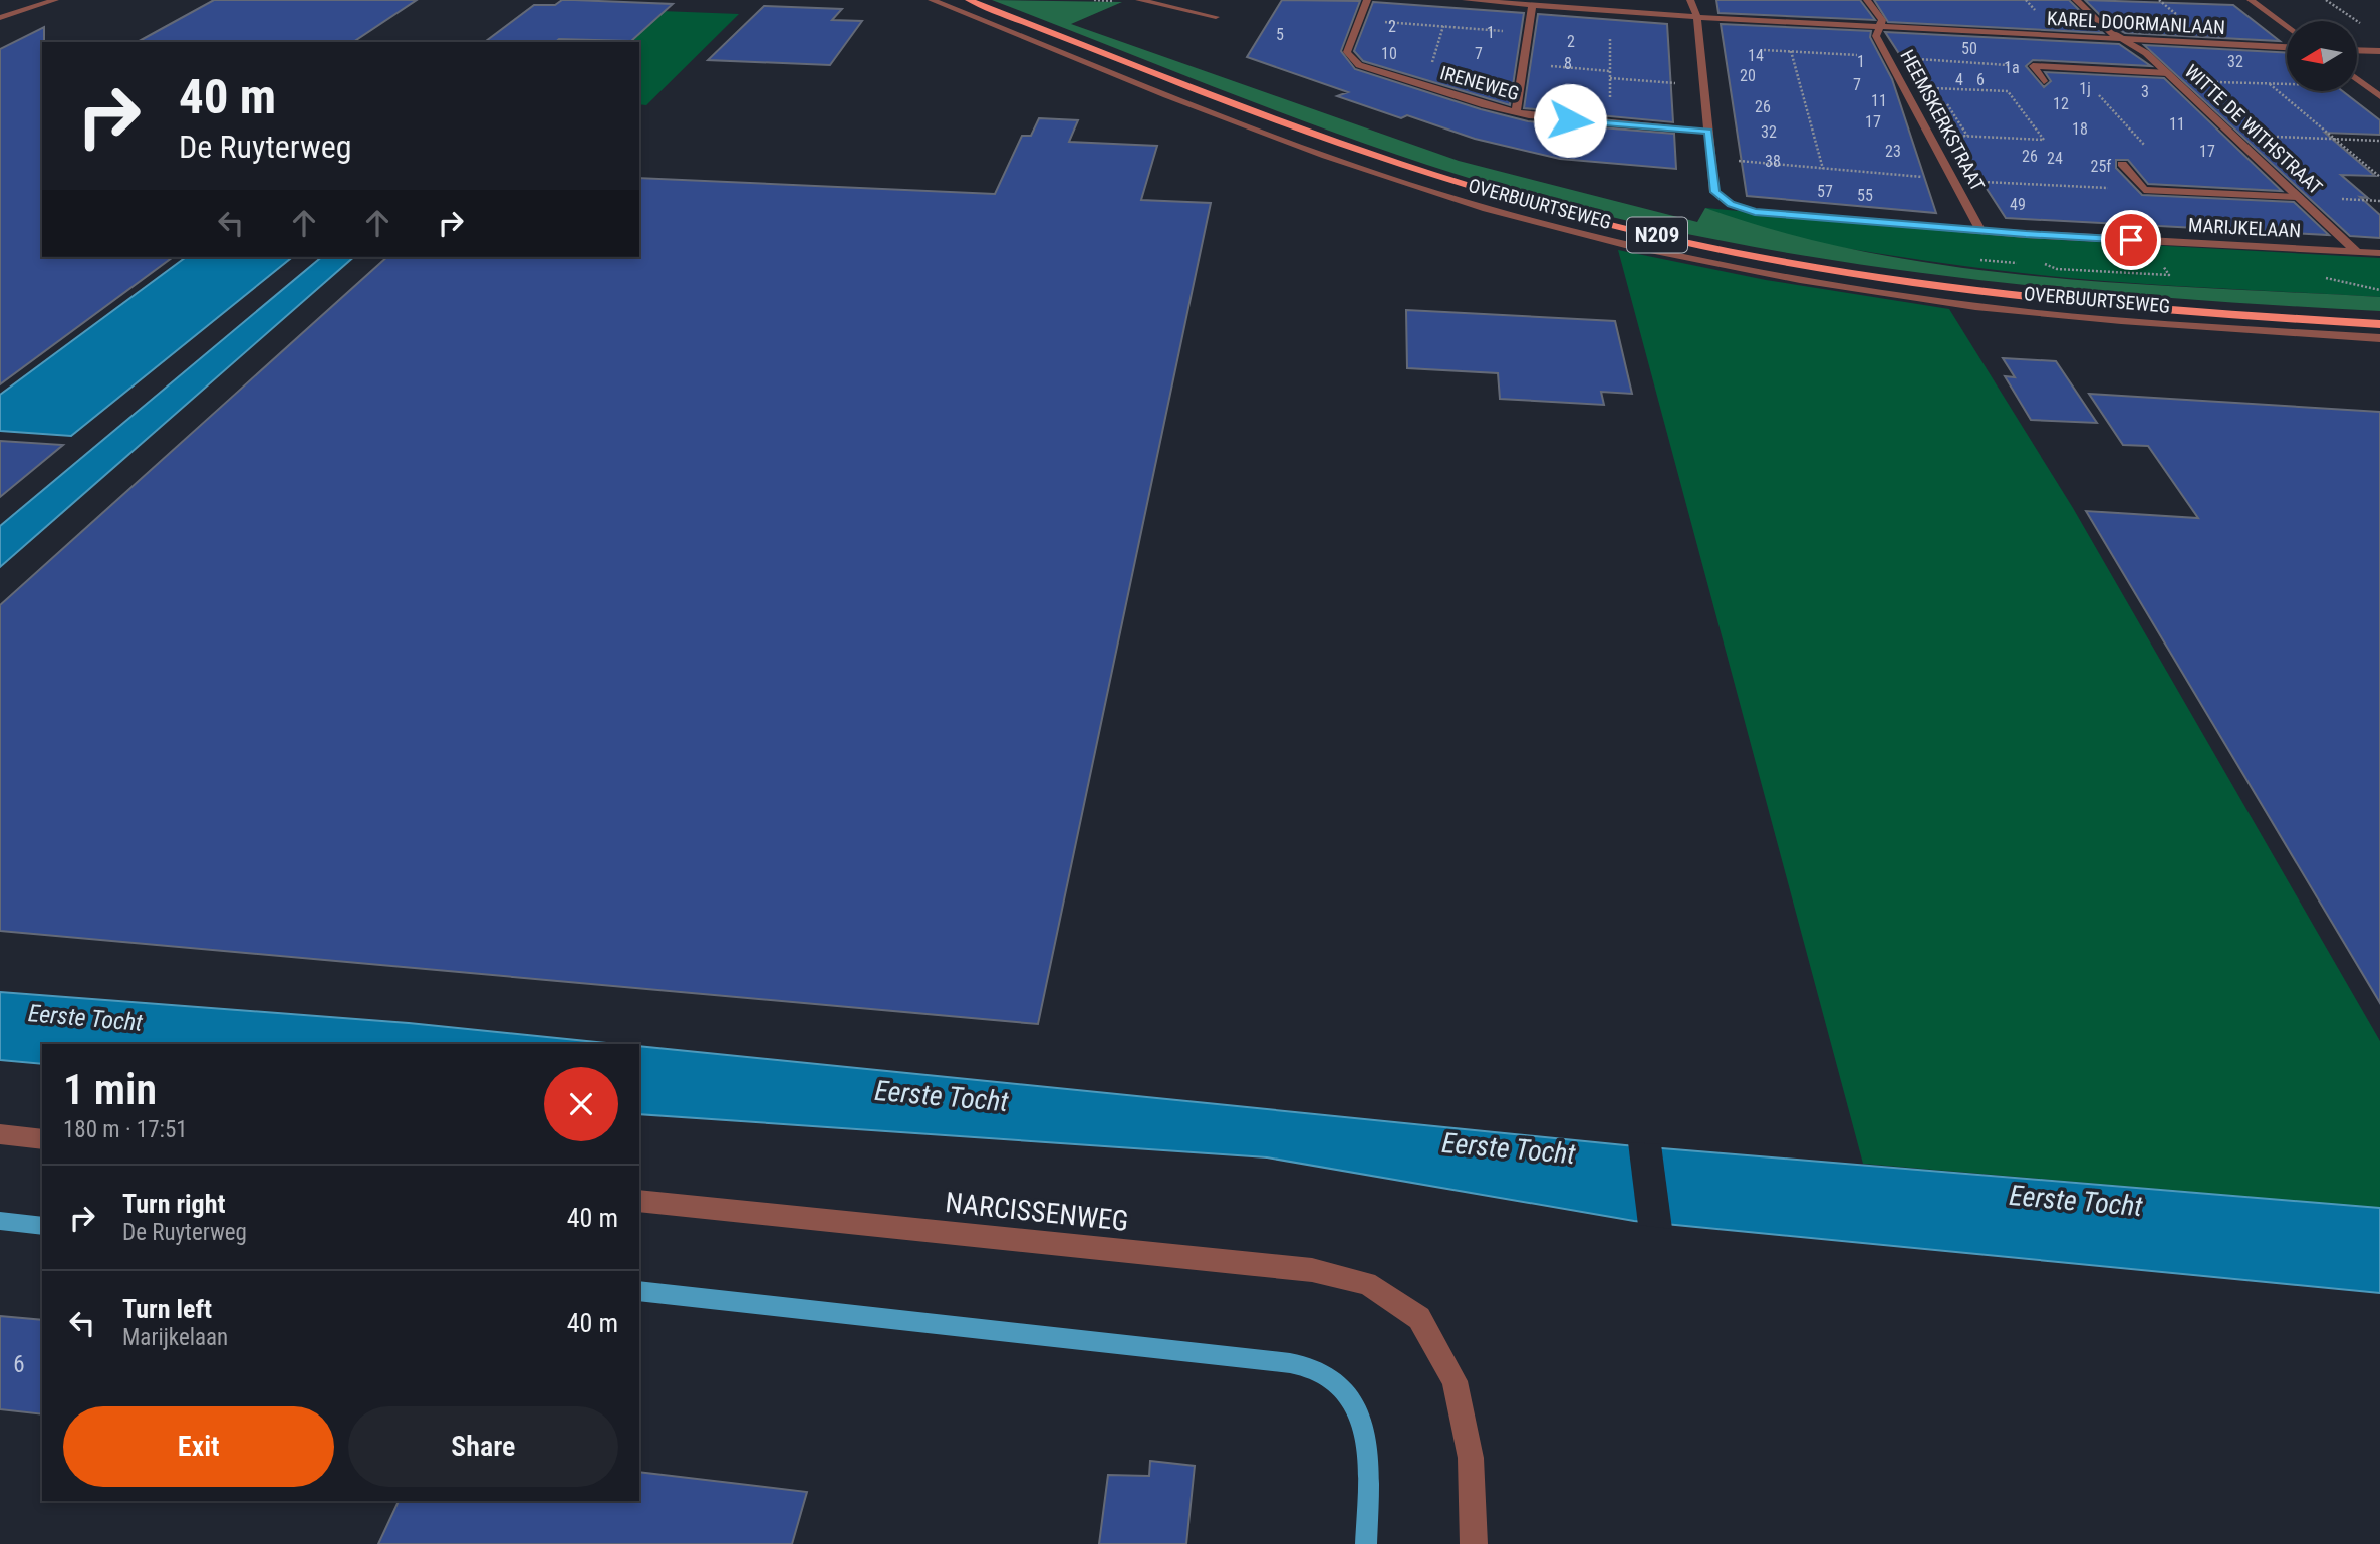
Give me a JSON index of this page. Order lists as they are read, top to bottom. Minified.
{"streets":{"main road":["OVERBUURTSEWEG","N209"],"street":["KAREL DOORMANLAAN","IRENEWEG","HEEMSKERKSTRAAT","WITTE DE WITHSTRAAT","MARIJKELAAN","NARCISSENWEG"]},"crossings":[["KAREL DOORMANLAAN","HEEMSKERKSTRAAT"],["KAREL DOORMANLAAN","WITTE DE WITHSTRAAT"],["IRENEWEG","MARIJKELAAN"],["HEEMSKERKSTRAAT","MARIJKELAAN"],["WITTE DE WITHSTRAAT","MARIJKELAAN"]],"water":["Eerste Tocht"],"house_numbers":["2","1","5","2","50","10","7","14","1","32","8","1a","20","4","6","7","1j","3","11","12","26","17","11","18","32","23","17","26","24","38","25f","57","55","49","6"],"north":"left","page":{"turn":["40 m","De Ruyterweg"],"heading":["1 min","180 m · 17:51"],"list":[{"name":"Turn right","note":"De Ruyterweg","value":"40 m"},{"name":"Turn left","note":"Marijkelaan","value":"40 m"}],"buttons":["Exit","Share"]}}
